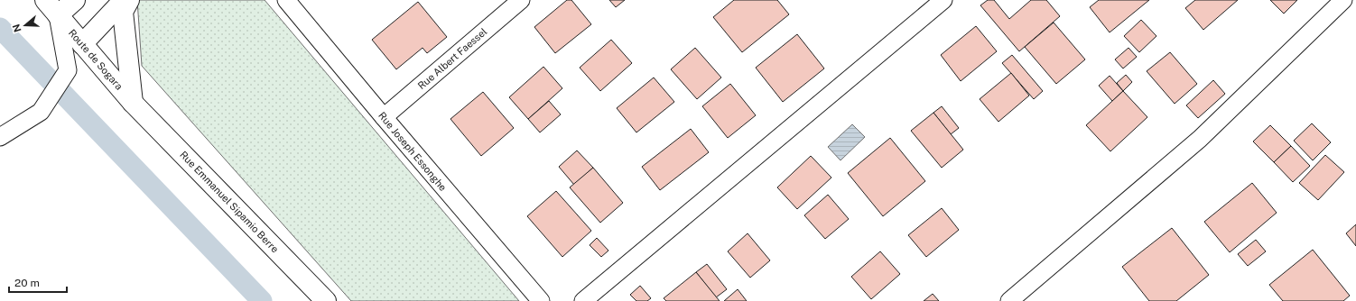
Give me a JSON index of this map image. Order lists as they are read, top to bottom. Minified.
{"streets":{"main road":["Route de Sogara","Rue Emmanuel Sipamio Berre"],"street":["Rue Albert Faessel","Rue Joseph Essonghe"]},"crossings":[["Rue Albert Faessel","Rue Joseph Essonghe"],["Route de Sogara","Rue Emmanuel Sipamio Berre"]],"scale_bar":"20 m","north":"left"}
